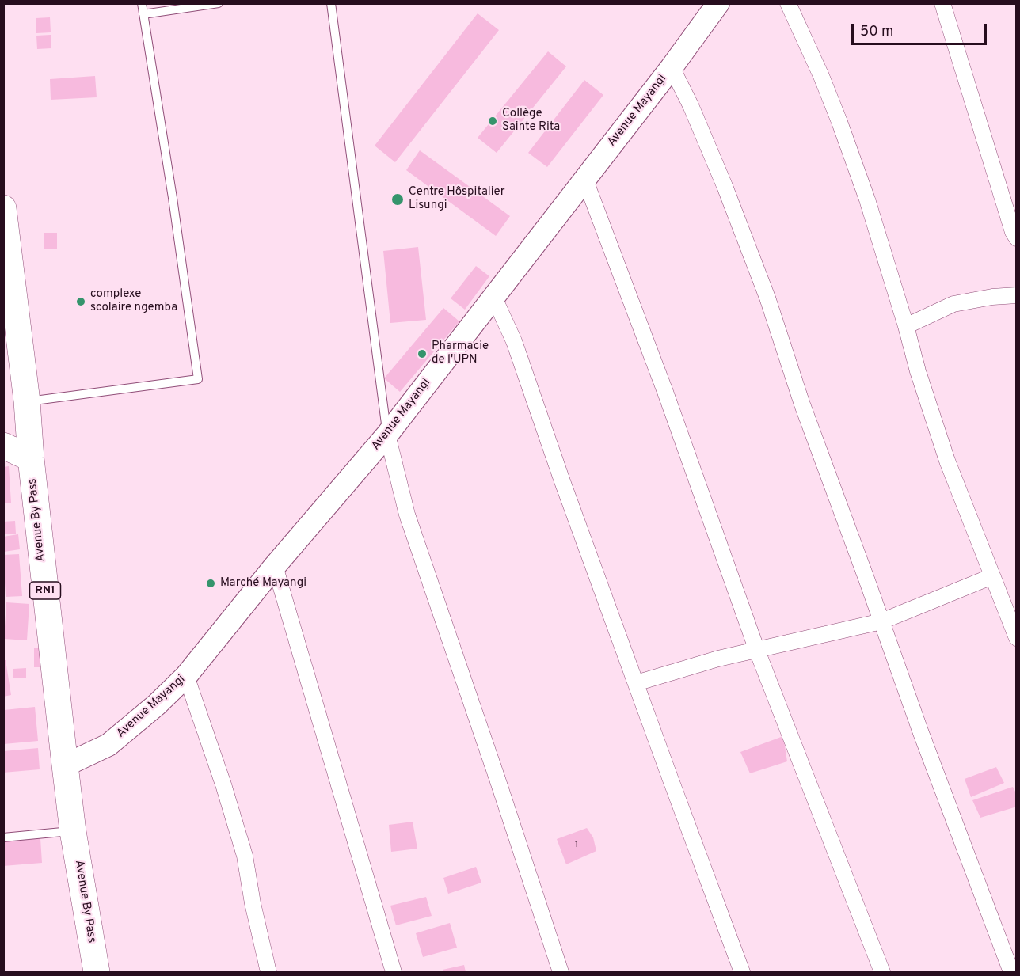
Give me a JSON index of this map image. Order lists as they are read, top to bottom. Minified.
{"streets":{"highway":["Avenue By Pass","RN1"],"street":["Avenue Mayangi"]},"crossings":[["Avenue Mayangi","Avenue By Pass"]],"places":["Collège Sainte Rita","Centre Hôspitalier Lisungi","complexe scolaire ngemba","Pharmacie de l'UPN","Marché Mayangi"],"house_numbers":["1"],"scale_bar":"50 m"}
